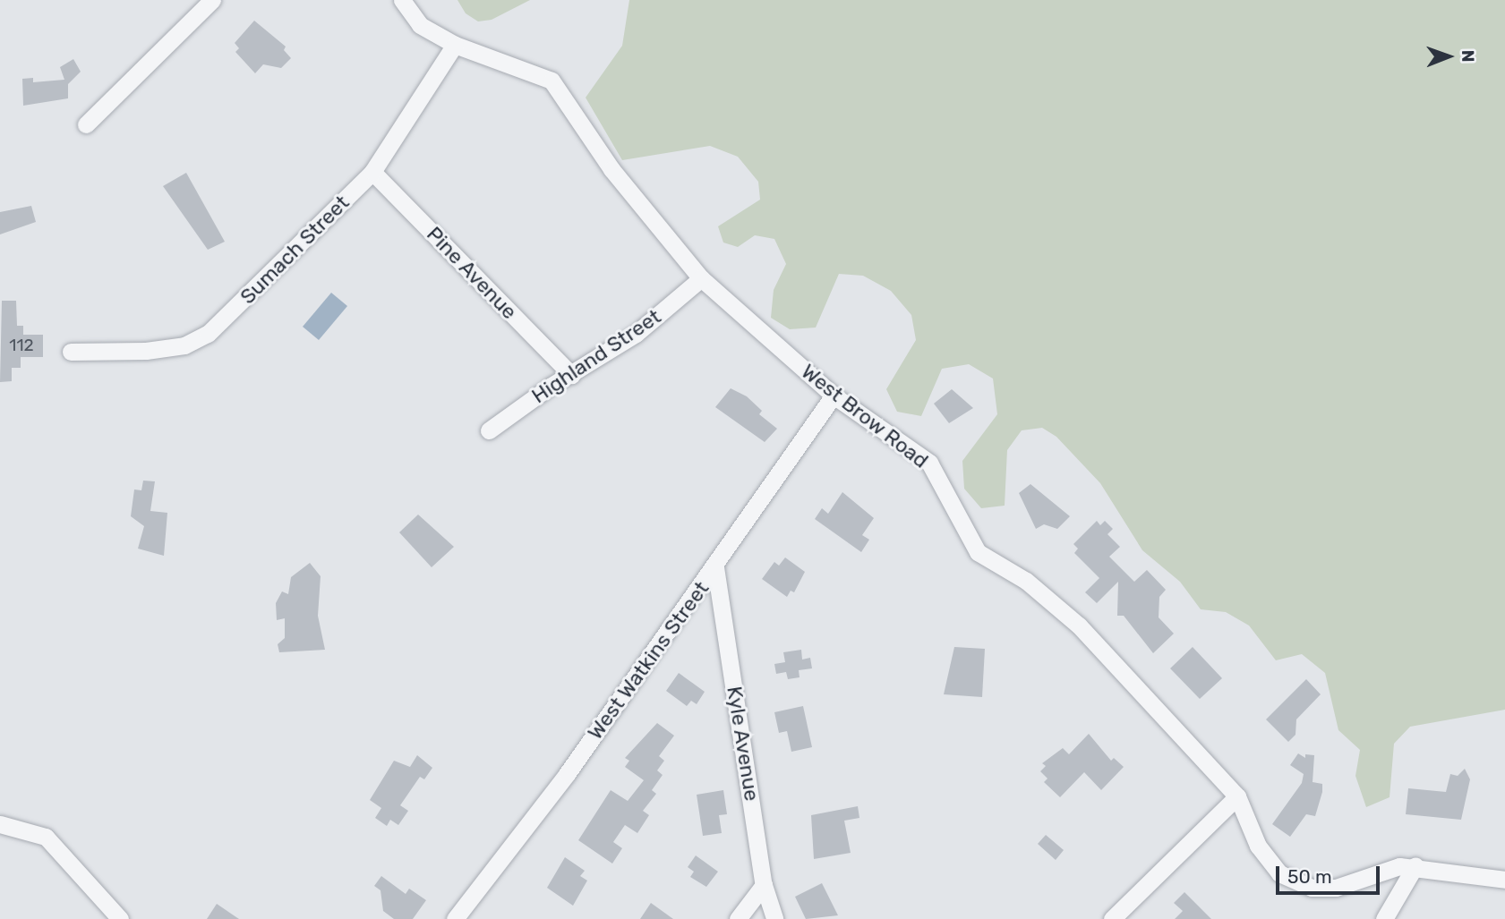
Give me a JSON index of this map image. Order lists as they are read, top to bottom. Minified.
{"streets":{"street":["Sumach Street","Pine Avenue","Highland Street","West Brow Road","West Watkins Street","Kyle Avenue"]},"crossings":[["Sumach Street","Pine Avenue"],["Sumach Street","West Brow Road"],["Pine Avenue","Highland Street"],["Highland Street","West Brow Road"],["West Brow Road","West Watkins Street"],["West Watkins Street","Kyle Avenue"]],"house_numbers":["112"],"scale_bar":"50 m","north":"right"}
